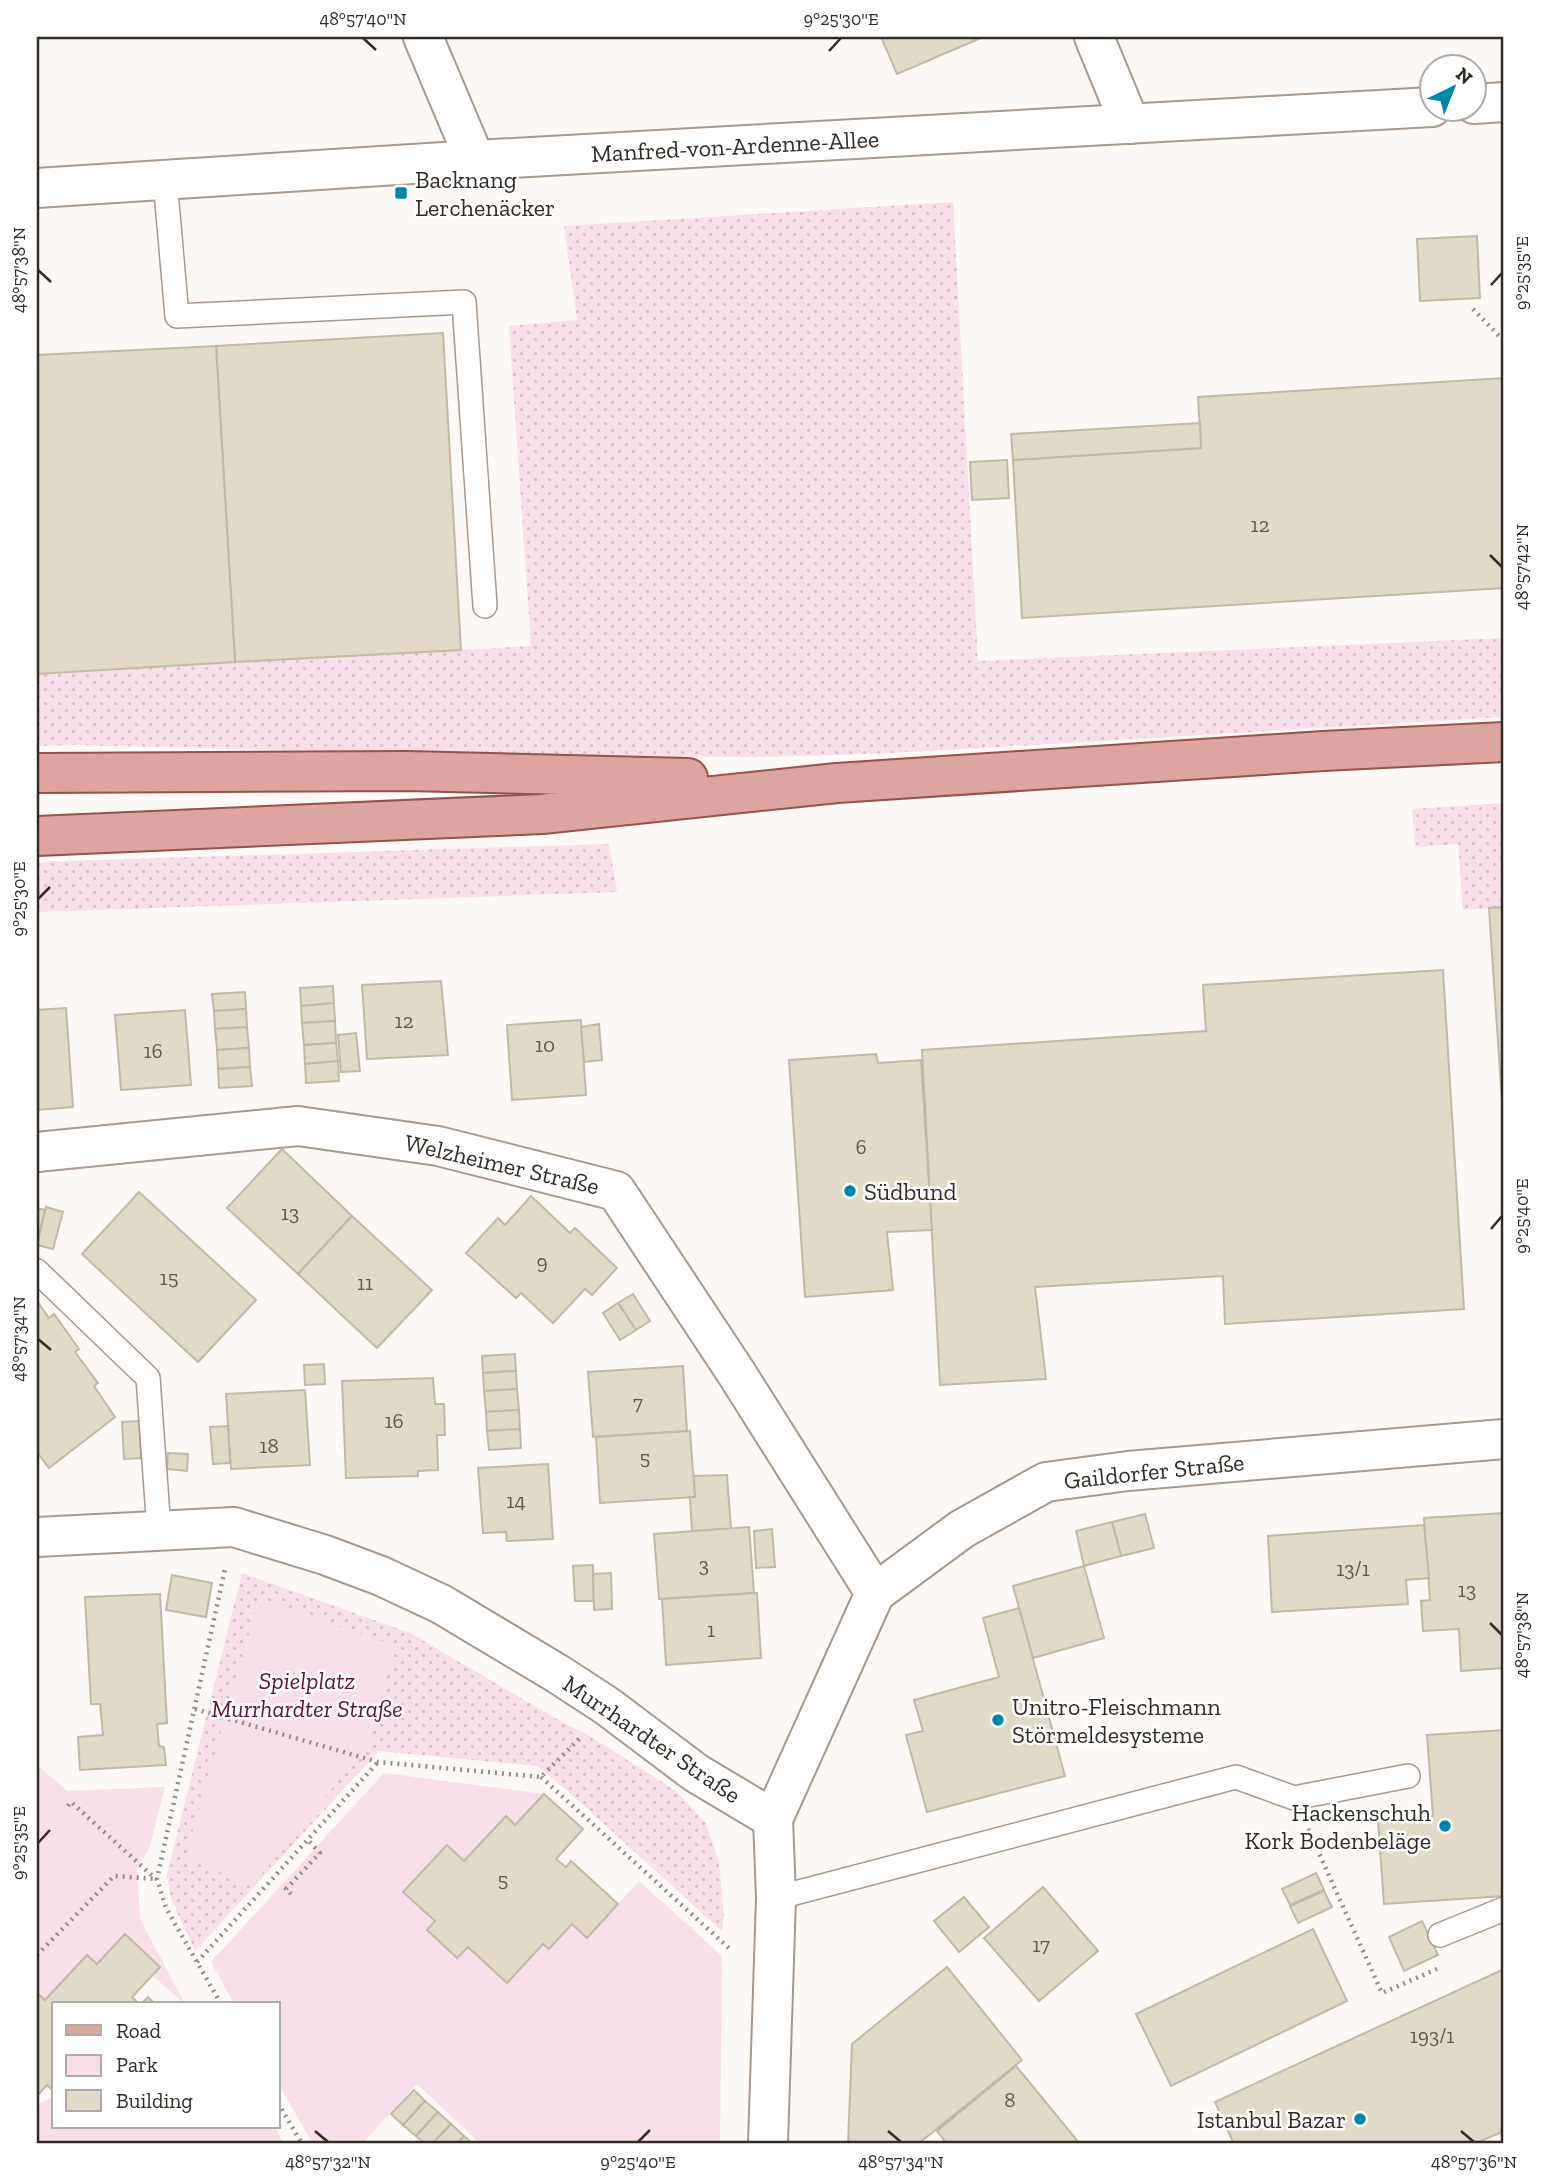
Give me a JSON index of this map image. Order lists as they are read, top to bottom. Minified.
{"streets":{"street":["Manfred-von-Ardenne-Allee","Welzheimer Straße","Gaildorfer Straße","Murrhardter Straße"]},"crossings":[["Welzheimer Straße","Gaildorfer Straße"],["Gaildorfer Straße","Murrhardter Straße"]],"parks":["Spielplatz Murrhardter Straße"],"places":{"transit":["Backnang Lerchenäcker"],"other":["Südbund","Unitro-Fleischmann Störmeldesysteme","Hackenschuh Kork Bodenbeläge","Istanbul Bazar"]},"house_numbers":["12","12","10","16","6","13","9","15","11","7","16","18","5","14","3","13/1","13","1","5","17","193/1","8"],"legend":["Road","Park","Building"],"north":"top right","coordinates":["48°57'40\"N","9°25'30\"E","48°57'38\"N","9°25'35\"E","48°57'42\"N","9°25'40\"E","48°57'34\"N","48°57'32\"N","48°57'36\"N"]}
